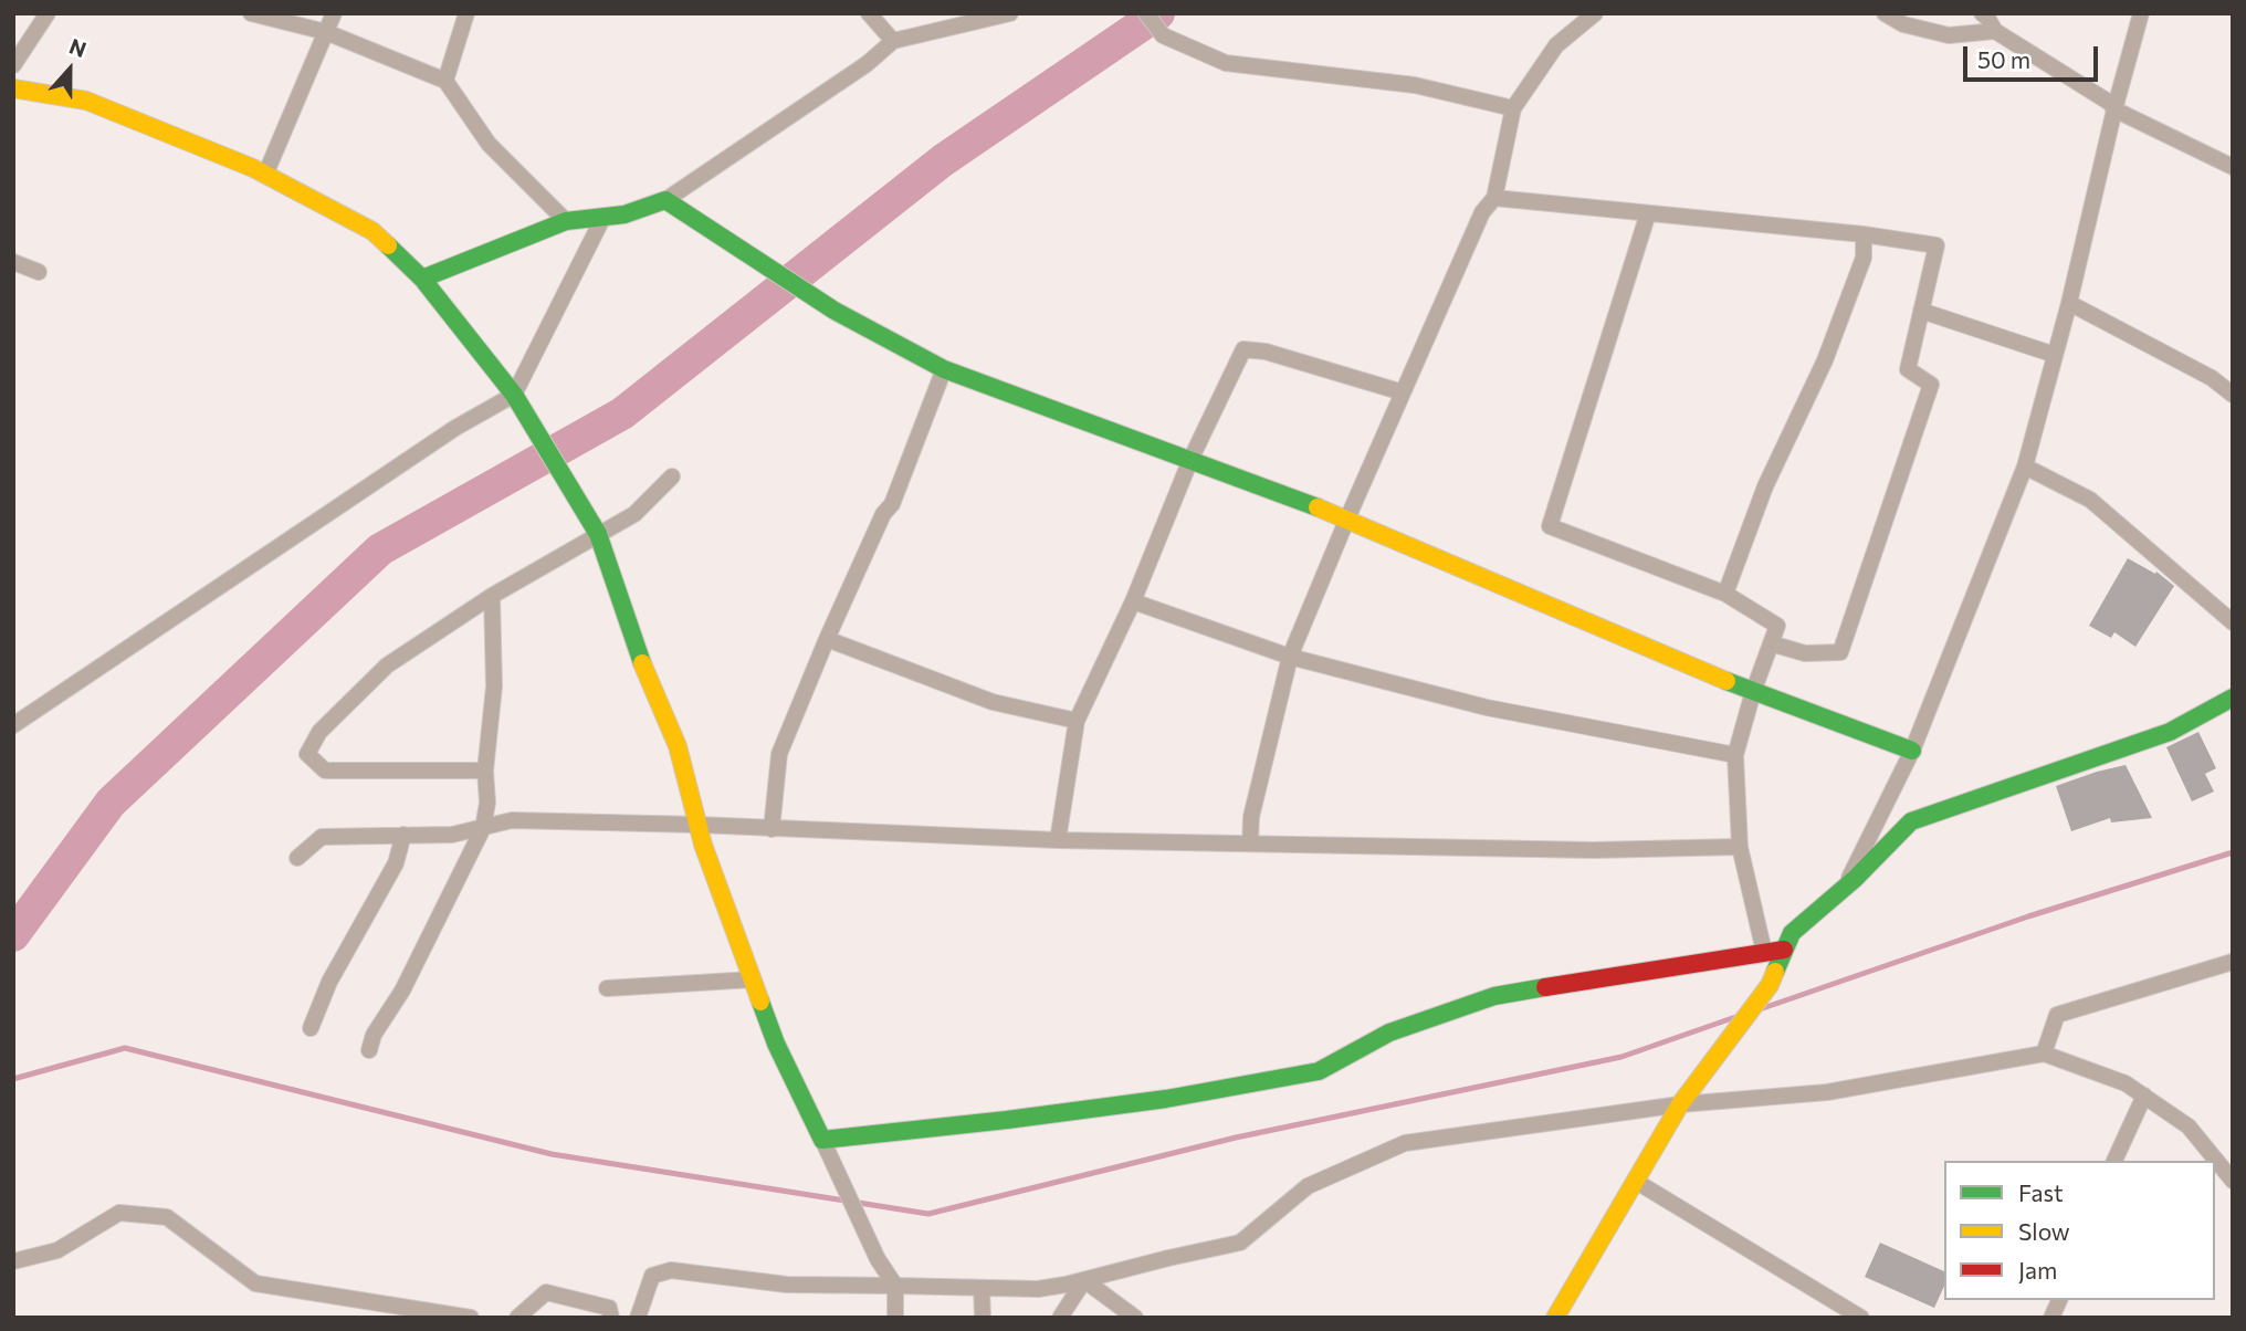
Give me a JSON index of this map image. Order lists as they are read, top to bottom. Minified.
{"legend":["Fast","Slow","Jam"],"scale_bar":"50 m","north":"top"}
